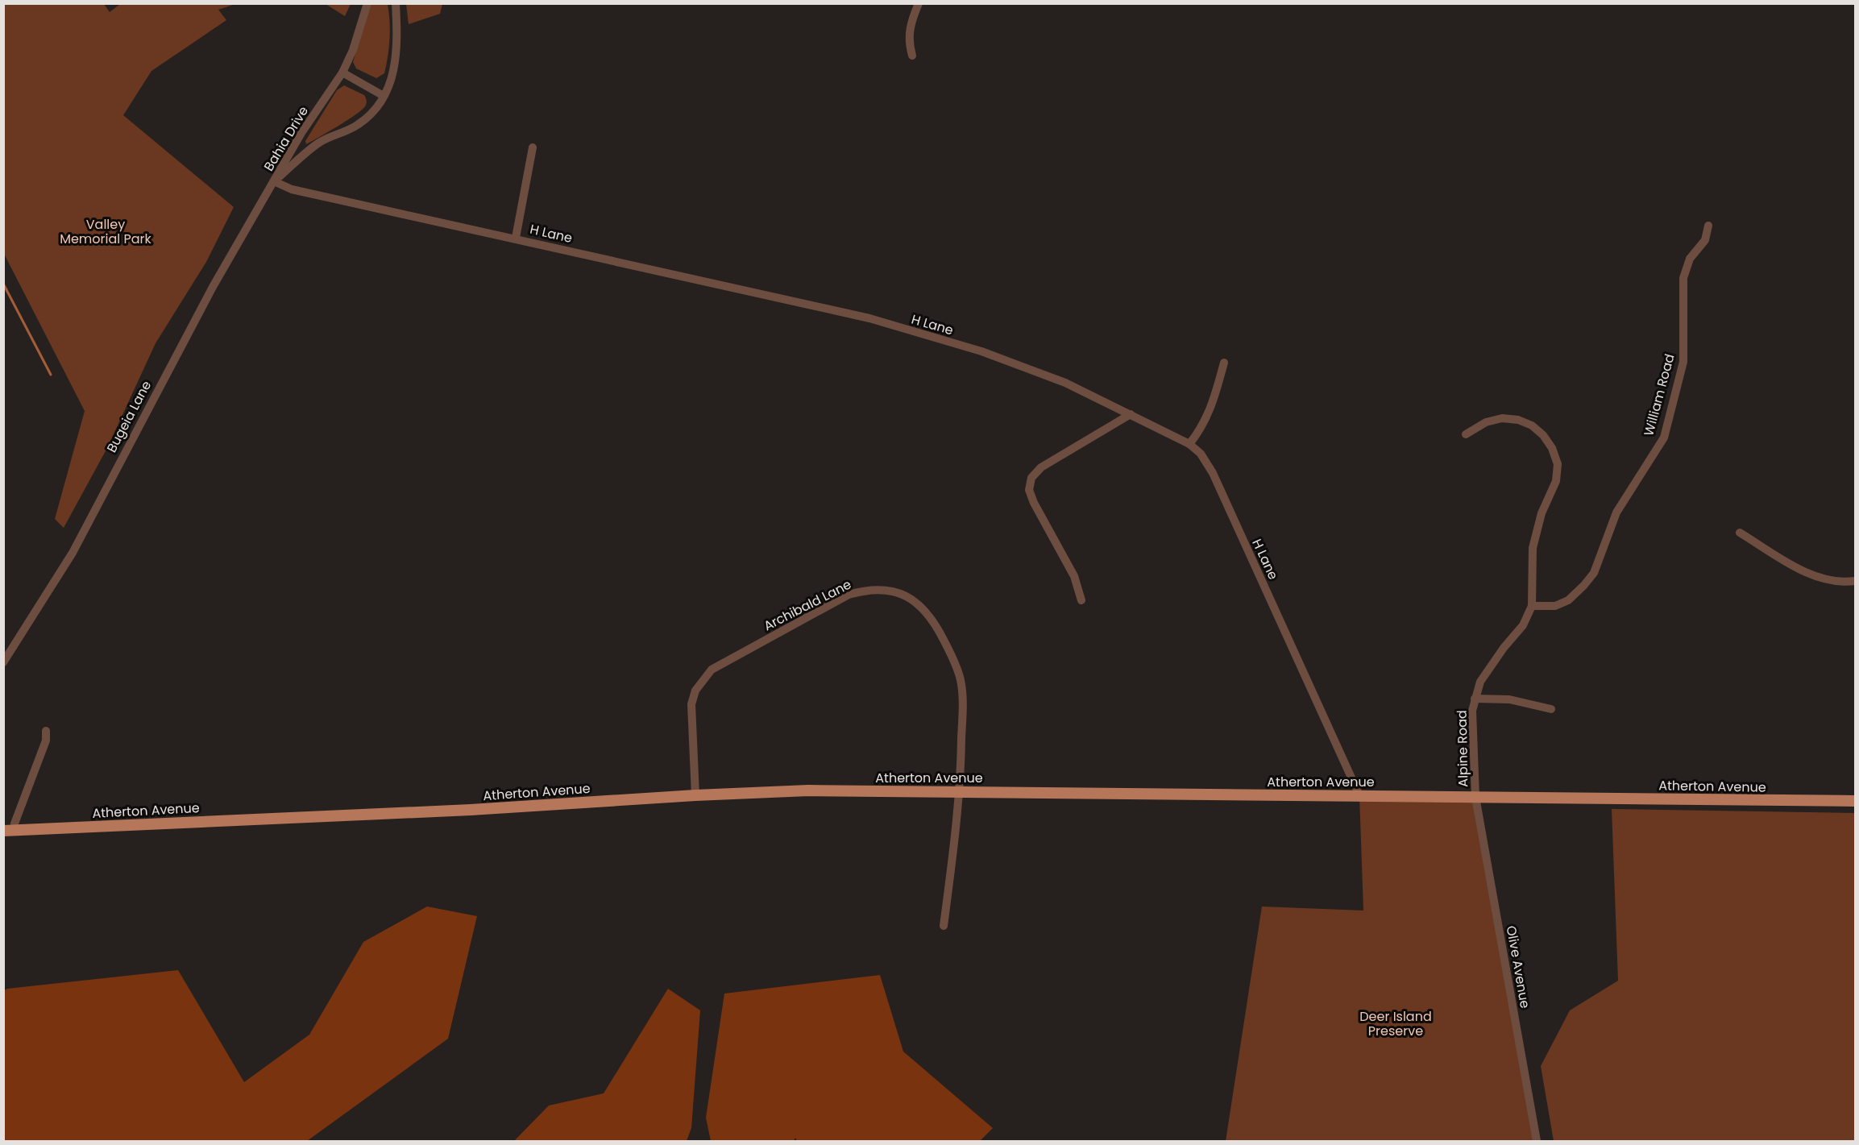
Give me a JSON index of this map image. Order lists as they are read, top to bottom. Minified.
{"streets":{"main road":["Atherton Avenue"],"street":["Bahia Drive","H Lane","William Road","Bugeia Lane","Archibald Lane","Alpine Road","Olive Avenue"]},"crossings":[["Bahia Drive","H Lane"],["Bahia Drive","Bugeia Lane"],["H Lane","Bugeia Lane"],["H Lane","Atherton Avenue"],["William Road","Alpine Road"],["Archibald Lane","Atherton Avenue"],["Alpine Road","Atherton Avenue"],["Alpine Road","Olive Avenue"],["Atherton Avenue","Olive Avenue"]],"parks":["Valley Memorial Park","Deer Island Preserve"]}
